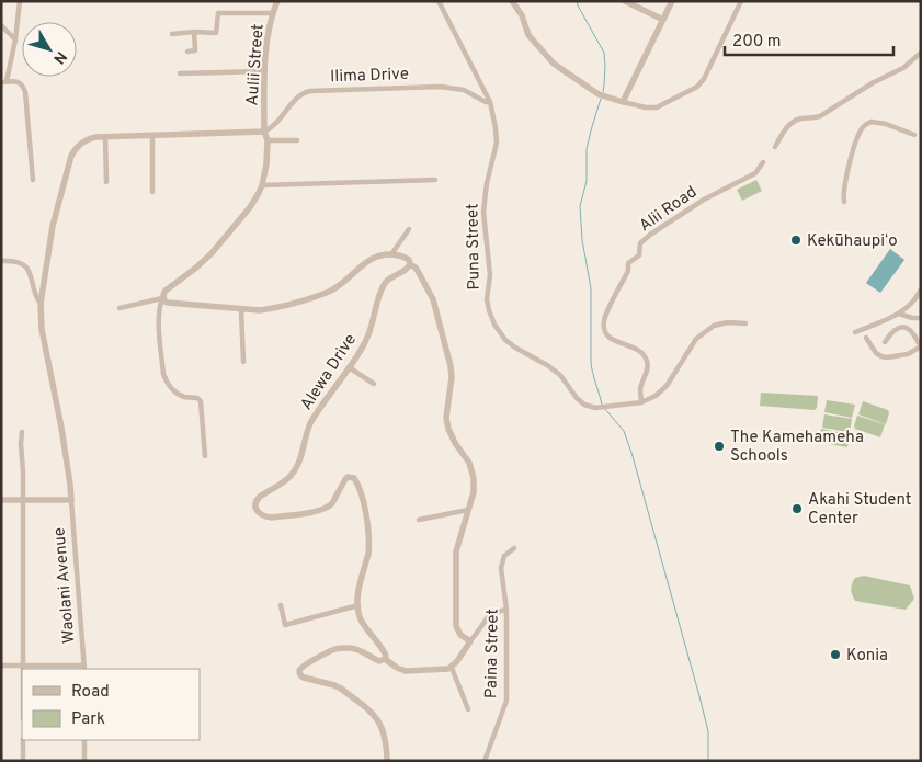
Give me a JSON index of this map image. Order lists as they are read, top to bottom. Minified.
{"streets":{"street":["Aulii Street","Ilima Drive","Alii Road","Puna Street","Alewa Drive","Waolani Avenue","Paina Street"]},"crossings":[["Aulii Street","Ilima Drive"],["Ilima Drive","Puna Street"],["Alii Road","Puna Street"]],"places":["Kekūhaupiʻo","The Kamehameha Schools","Akahi Student Center","Konia"],"legend":["Road","Park"],"scale_bar":"200 m","north":"bottom right"}
